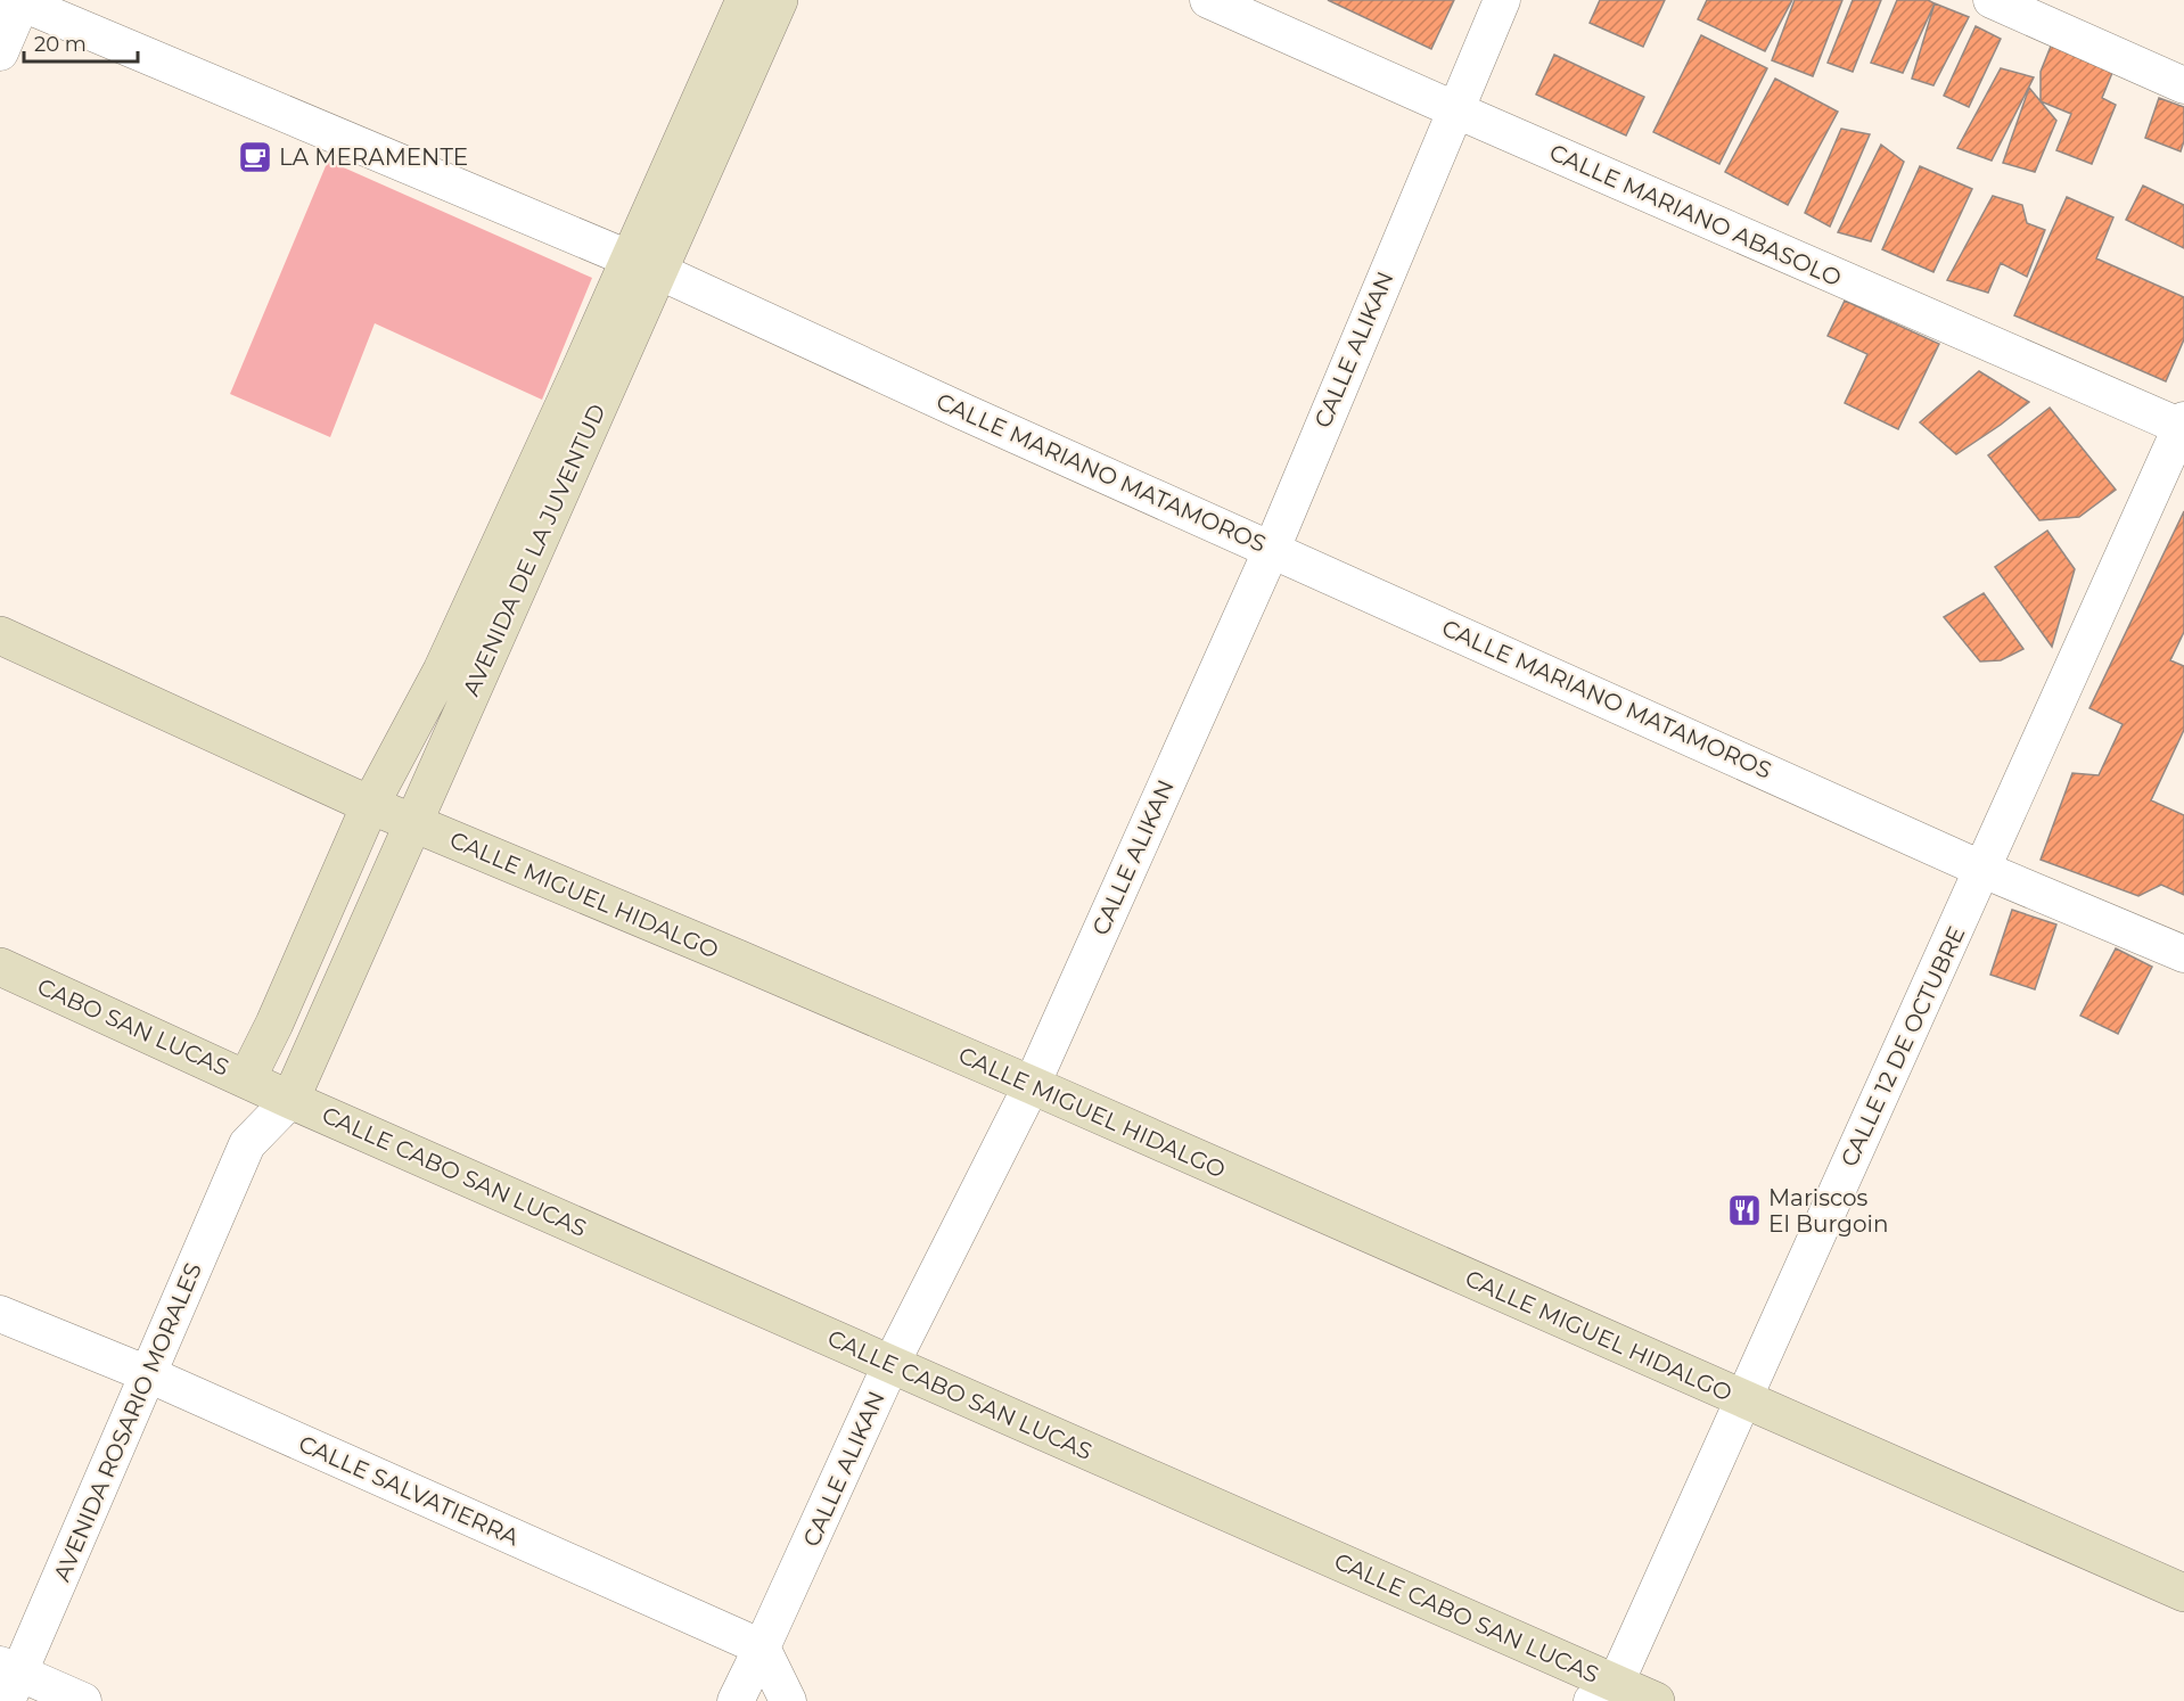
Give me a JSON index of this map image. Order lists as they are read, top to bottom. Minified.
{"streets":{"main road":["AVENIDA DE LA JUVENTUD","CALLE MIGUEL HIDALGO","CABO SAN LUCAS","CALLE CABO SAN LUCAS"],"street":["CALLE MARIANO ABASOLO","CALLE ALIKAN","CALLE MARIANO MATAMOROS","CALLE 12 DE OCTUBRE","AVENIDA ROSARIO MORALES","CALLE SALVATIERRA"]},"crossings":[["CALLE MARIANO ABASOLO","CALLE ALIKAN"],["CALLE MARIANO ABASOLO","CALLE 12 DE OCTUBRE"],["CALLE ALIKAN","CALLE MARIANO MATAMOROS"],["CALLE ALIKAN","CALLE MIGUEL HIDALGO"],["CALLE ALIKAN","CALLE CABO SAN LUCAS"],["CALLE ALIKAN","CALLE SALVATIERRA"],["CALLE MARIANO MATAMOROS","AVENIDA DE LA JUVENTUD"],["CALLE MARIANO MATAMOROS","CALLE 12 DE OCTUBRE"],["AVENIDA DE LA JUVENTUD","CALLE MIGUEL HIDALGO"],["AVENIDA DE LA JUVENTUD","CABO SAN LUCAS"],["AVENIDA DE LA JUVENTUD","CALLE CABO SAN LUCAS"],["AVENIDA DE LA JUVENTUD","AVENIDA ROSARIO MORALES"],["CALLE MIGUEL HIDALGO","CALLE 12 DE OCTUBRE"],["CABO SAN LUCAS","CALLE CABO SAN LUCAS"],["CABO SAN LUCAS","AVENIDA ROSARIO MORALES"],["CALLE 12 DE OCTUBRE","CALLE CABO SAN LUCAS"],["CALLE CABO SAN LUCAS","AVENIDA ROSARIO MORALES"],["AVENIDA ROSARIO MORALES","CALLE SALVATIERRA"]],"places":{"cafe":["LA MERAMENTE"],"restaurant":["Mariscos El Burgoin"]},"scale_bar":"20 m"}
